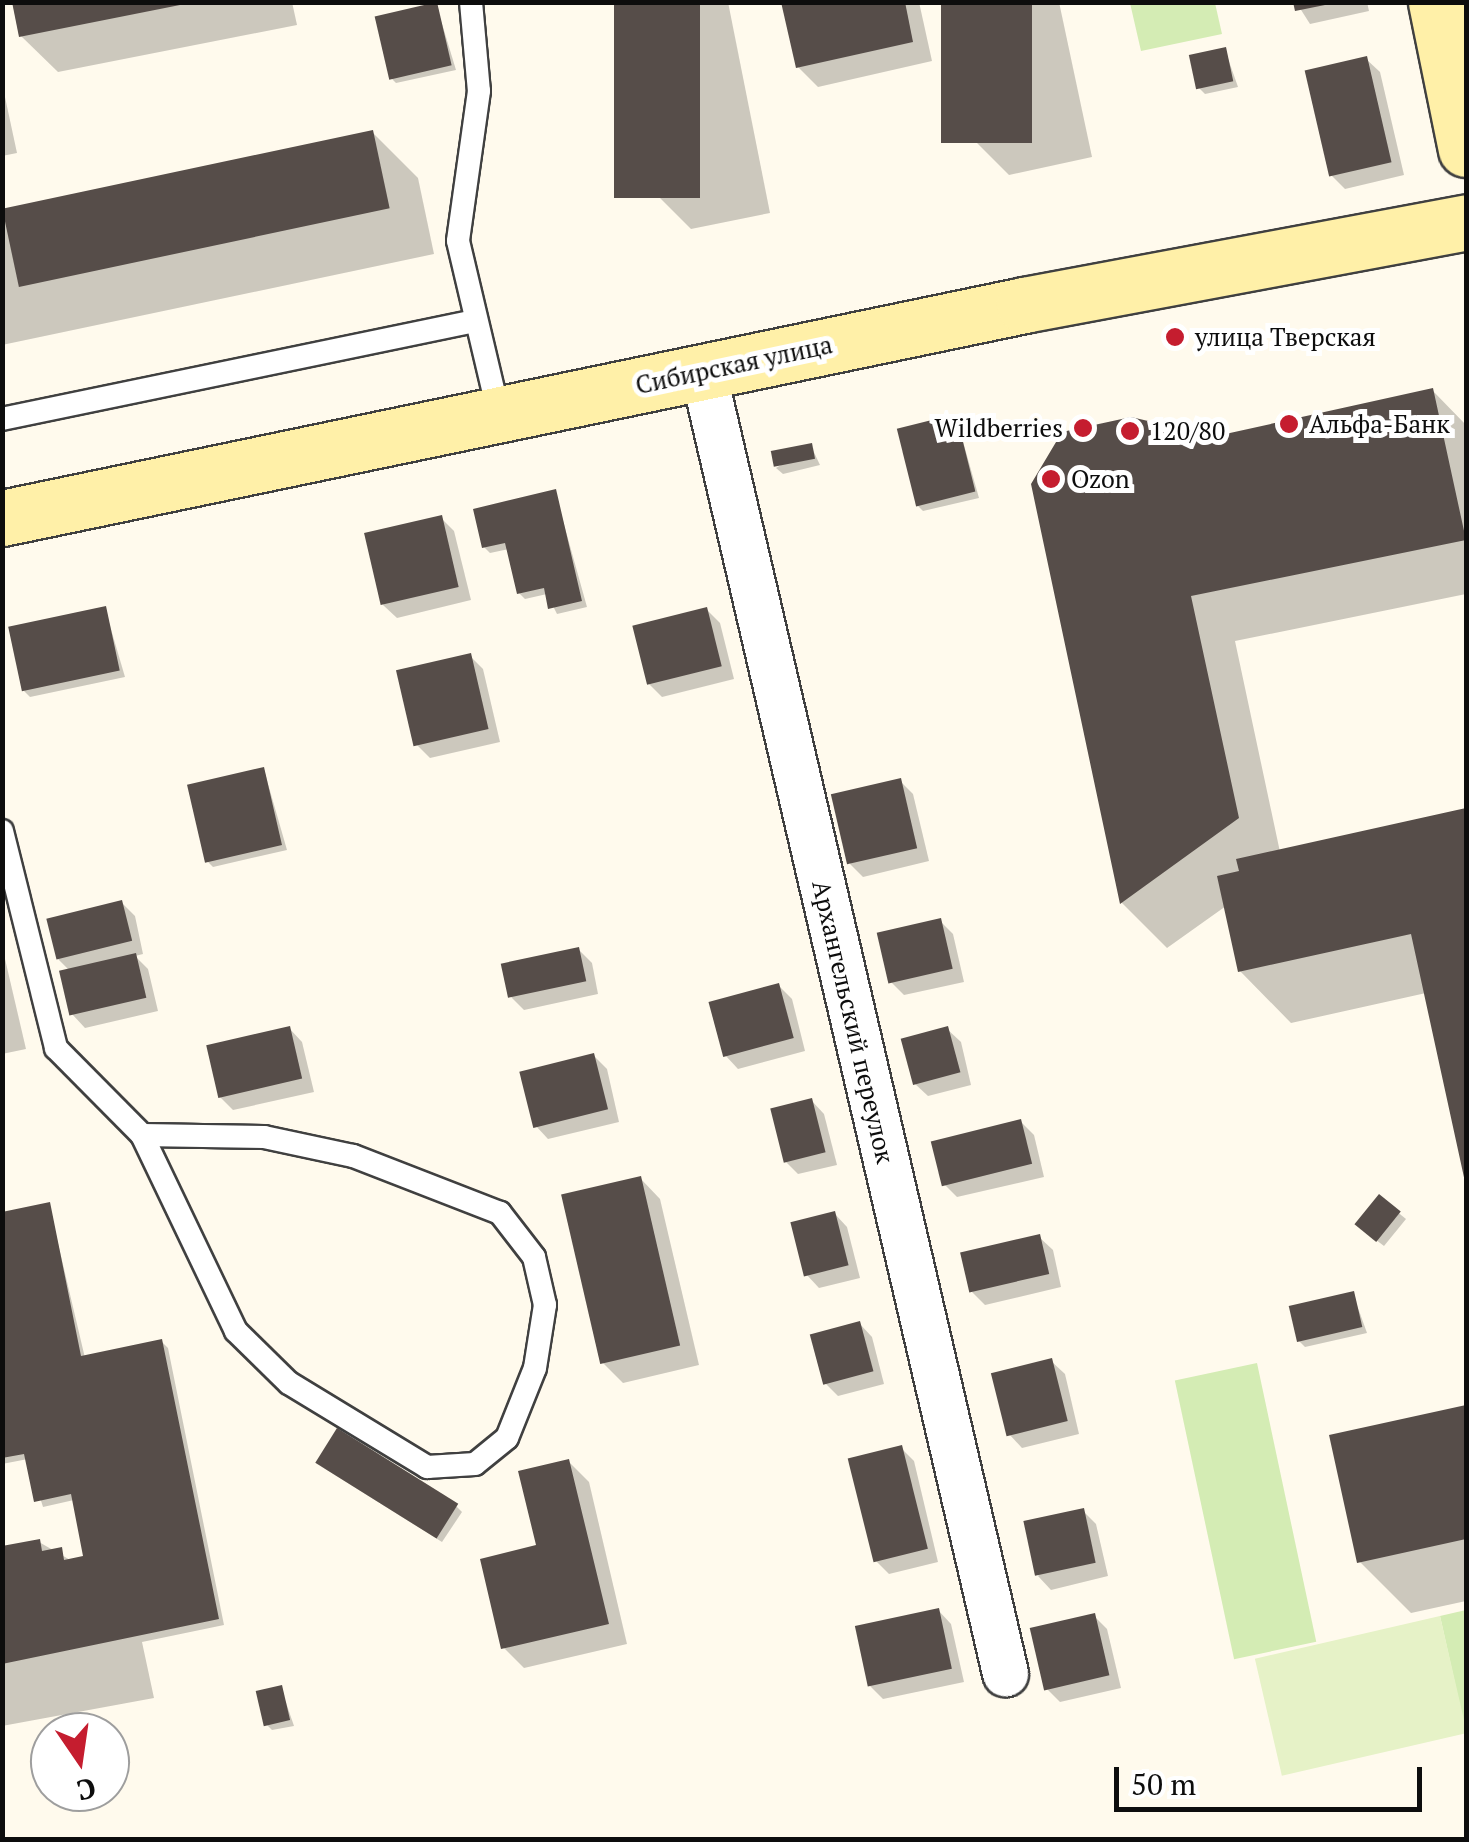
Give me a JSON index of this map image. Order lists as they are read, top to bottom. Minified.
{"streets":{"main road":["Сибирская улица"],"street":["Архангельский переулок"]},"crossings":[["Сибирская улица","Архангельский переулок"]],"places":["улица Тверская","Альфа-Банк","Wildberries","120/80","Ozon"],"scale_bar":"50 m","north":"bottom"}
